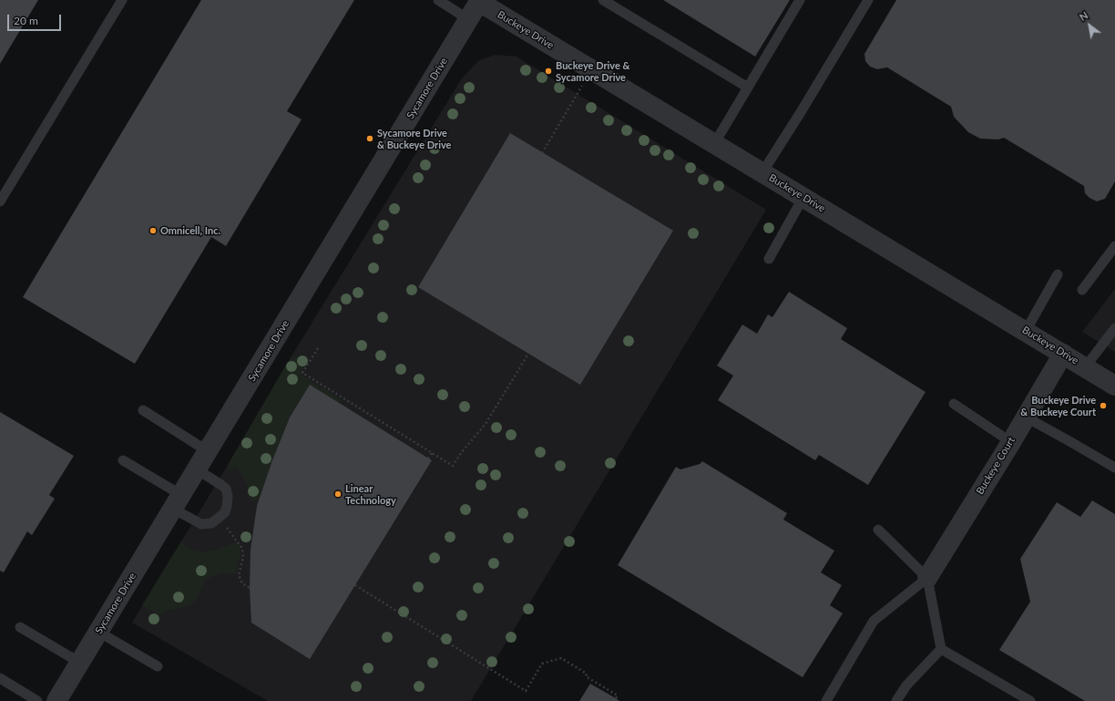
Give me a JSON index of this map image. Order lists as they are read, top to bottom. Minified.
{"streets":{"street":["Buckeye Drive","Sycamore Drive","Buckeye Court"]},"crossings":[["Buckeye Drive","Sycamore Drive"],["Buckeye Drive","Buckeye Court"]],"places":["Buckeye Drive & Sycamore Drive","Sycamore Drive & Buckeye Drive","Omnicell, Inc.","Buckeye Drive & Buckeye Court","Linear Technology"],"scale_bar":"20 m","north":"top left"}
